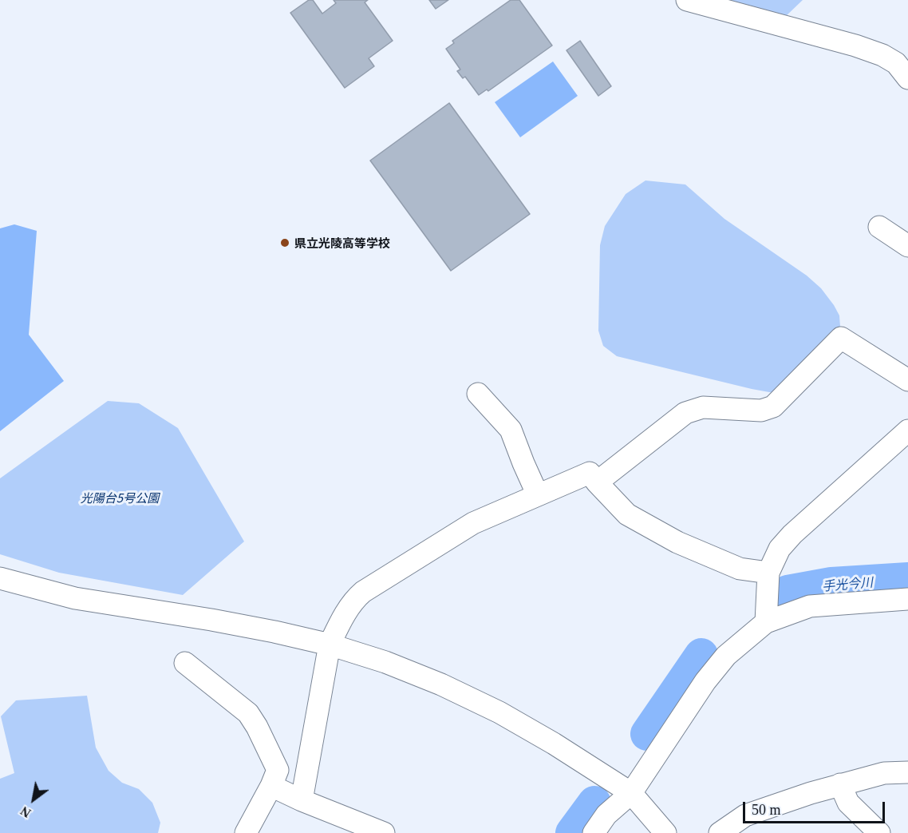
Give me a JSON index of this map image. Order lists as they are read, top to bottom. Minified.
{"water":["手光今川"],"parks":["光陽台5号公園"],"places":["県立光陵高等学校"],"scale_bar":"50 m","north":"bottom left"}
